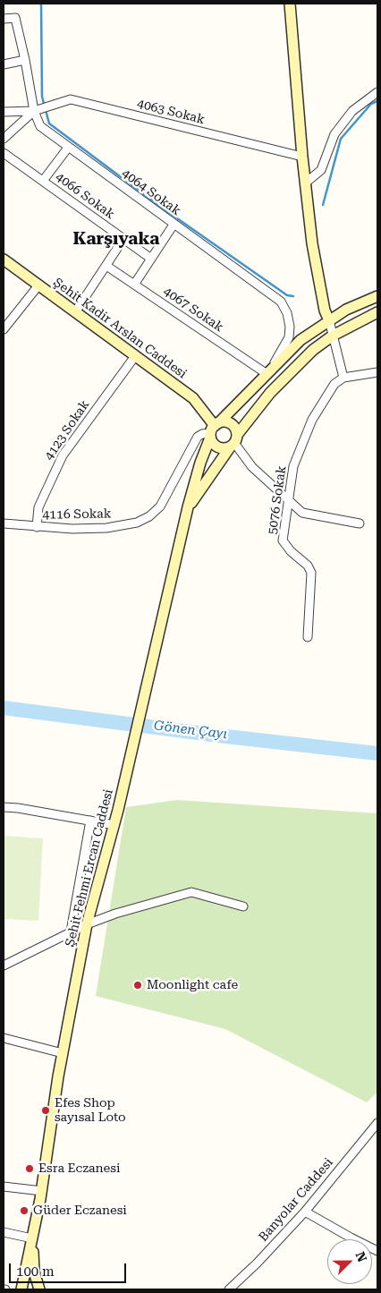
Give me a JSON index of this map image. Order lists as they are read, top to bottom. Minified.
{"streets":{"main road":["Şehit Kadir Arslan Caddesi","Şehit Fehmi Ercan Caddesi"],"street":["4063 Sokak","4064 Sokak","4066 Sokak","4067 Sokak","4123 Sokak","5076 Sokak","4116 Sokak","Banyolar Caddesi"]},"crossings":[["4063 Sokak","4064 Sokak"],["4064 Sokak","4067 Sokak"],["Şehit Kadir Arslan Caddesi","4123 Sokak"],["Şehit Kadir Arslan Caddesi","4116 Sokak"],["Şehit Kadir Arslan Caddesi","Şehit Fehmi Ercan Caddesi"],["4123 Sokak","4116 Sokak"],["4116 Sokak","Şehit Fehmi Ercan Caddesi"]],"districts":["Karşıyaka"],"water":["Gönen Çayı"],"places":["Moonlight cafe","Efes Shop sayısal Loto","Esra Eczanesi","Güder Eczanesi"],"scale_bar":"100 m","north":"top right"}
